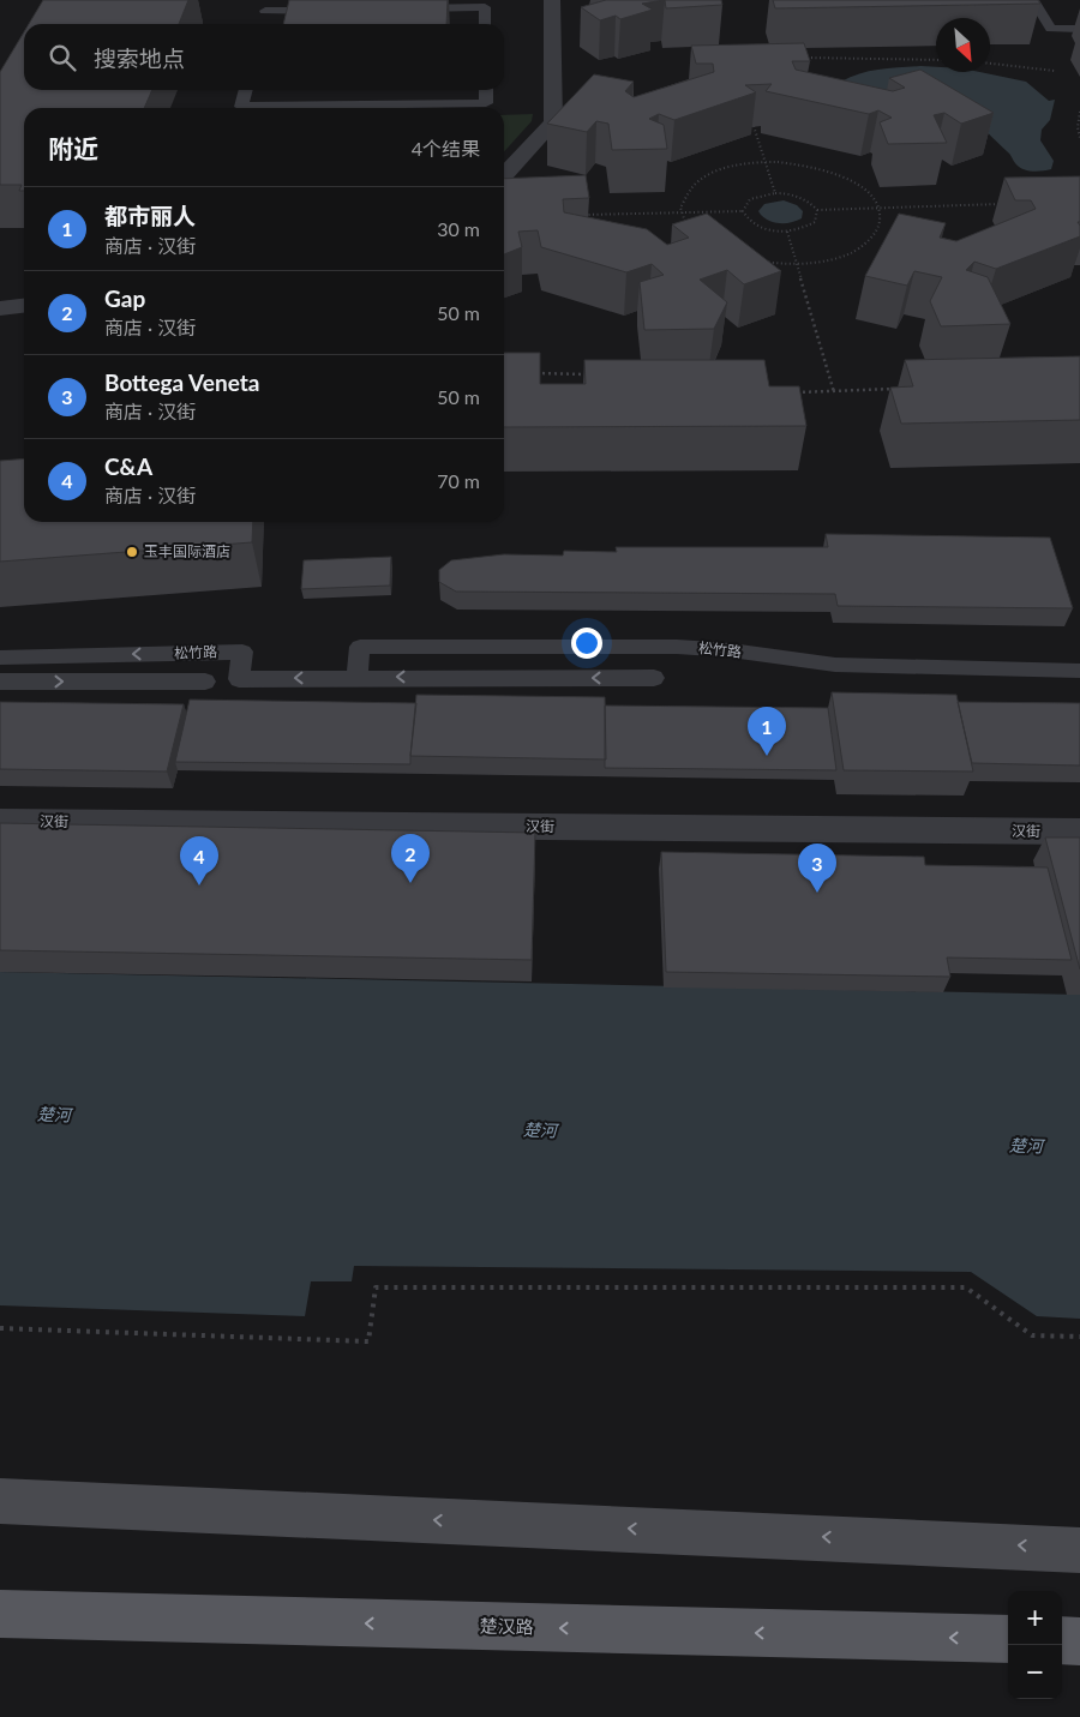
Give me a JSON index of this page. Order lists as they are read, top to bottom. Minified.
{"streets":{"main road":["楚汉路"],"street":["汉街"],"lane":["松竹路"]},"water":["楚河"],"places":["玉丰国际酒店"],"north":"bottom right","page":{"search":"搜索地点","heading":["附近","4个结果"],"list":[{"mark":"1","name":"都市丽人","note":"商店 · 汉街","value":"30 m"},{"mark":"2","name":"Gap","note":"商店 · 汉街","value":"50 m"},{"mark":"3","name":"Bottega Veneta","note":"商店 · 汉街","value":"50 m"},{"mark":"4","name":"C&A","note":"商店 · 汉街","value":"70 m"}],"pins":["1","2","4","3"],"map_buttons":["+","−"]}}
